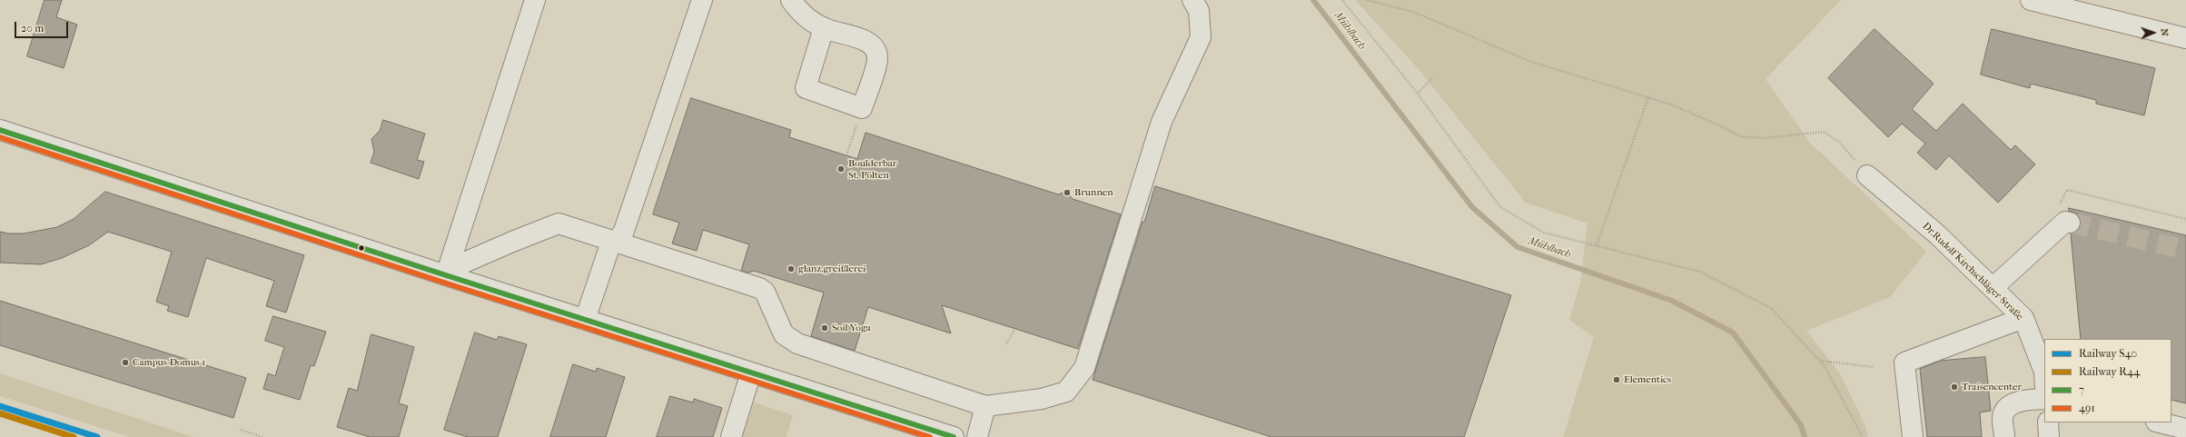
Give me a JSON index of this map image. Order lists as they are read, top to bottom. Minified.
{"streets":{"street":["Dr.Rudolf Kirchschläger-Straße"]},"water":["Mühlbach"],"places":["Boulderbar St. Pölten","Brunnen","glanz.greißlerei","Soil Yoga","Campus-Domus 1","Elementics","Traisencenter"],"lines":["transit line 7","transit line 491","rail line S40","rail line R44"],"legend":["Railway S40","Railway R44","7","491"],"scale_bar":"20 m","north":"right"}
